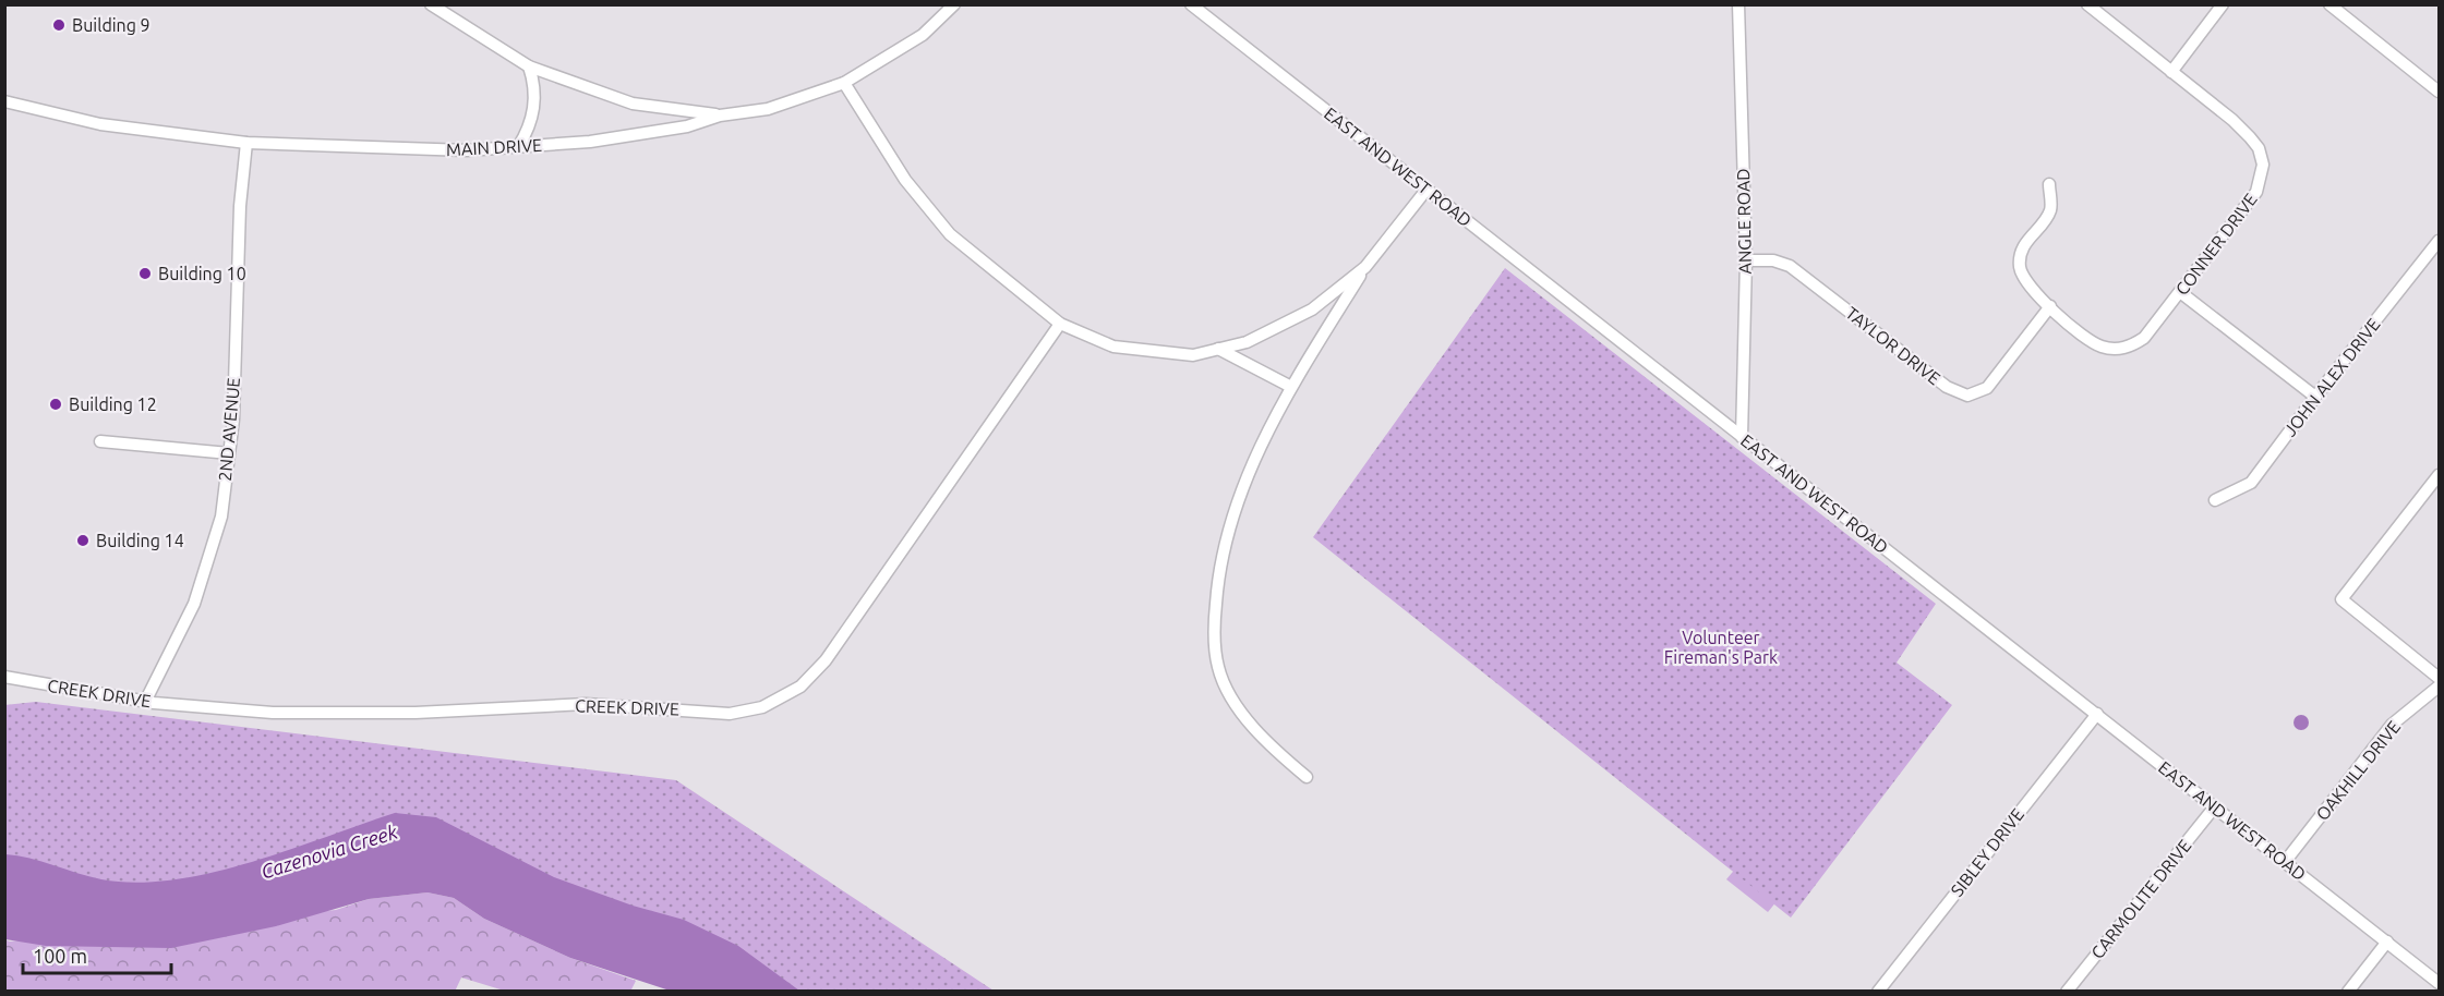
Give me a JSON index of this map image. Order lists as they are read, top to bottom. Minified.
{"streets":{"street":["MAIN DRIVE","EAST AND WEST ROAD","ANGLE ROAD","CONNER DRIVE","TAYLOR DRIVE","JOHN ALEX DRIVE","2ND AVENUE","CREEK DRIVE","OAKHILL DRIVE","SIBLEY DRIVE","CARMOLITE DRIVE"]},"crossings":[["MAIN DRIVE","2ND AVENUE"],["EAST AND WEST ROAD","ANGLE ROAD"],["EAST AND WEST ROAD","OAKHILL DRIVE"],["EAST AND WEST ROAD","SIBLEY DRIVE"],["EAST AND WEST ROAD","CARMOLITE DRIVE"],["ANGLE ROAD","TAYLOR DRIVE"],["CONNER DRIVE","TAYLOR DRIVE"],["2ND AVENUE","CREEK DRIVE"]],"water":["Cazenovia Creek"],"parks":["Volunteer Fireman's Park"],"places":["Building 9","Building 10","Building 12","Building 14"],"scale_bar":"100 m"}
